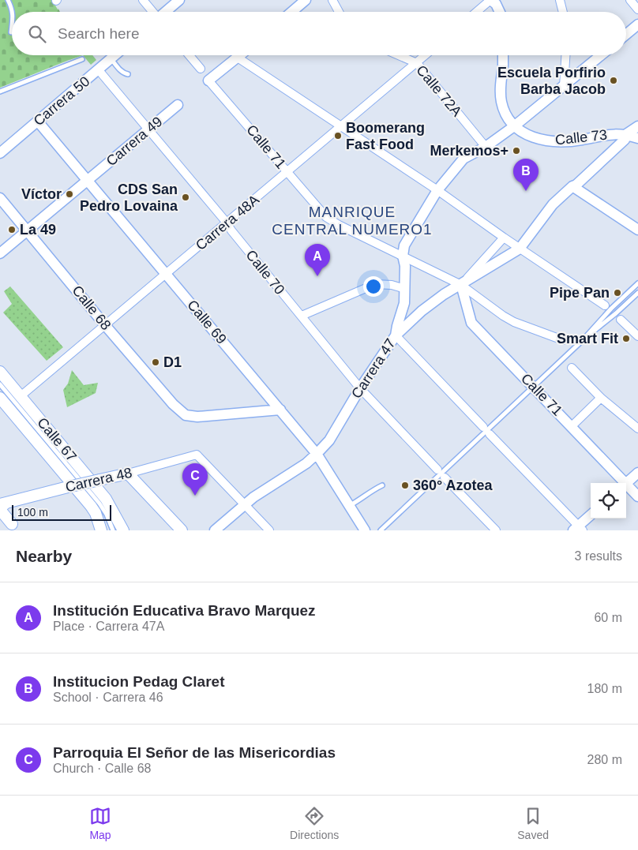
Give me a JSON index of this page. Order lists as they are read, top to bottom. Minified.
{"streets":{"main road":["Calle 67","Carrera 48"],"street":["Calle 72A","Carrera 50","Calle 73","Carrera 49","Calle 71","Carrera 48A","Calle 70","Calle 68","Calle 69","Carrera 47"]},"crossings":[["Calle 72A","Carrera 48A"],["Calle 72A","Carrera 47"],["Carrera 50","Calle 70"],["Carrera 50","Calle 69"],["Calle 73","Carrera 47"],["Carrera 49","Calle 70"],["Carrera 49","Calle 68"],["Carrera 49","Calle 69"],["Calle 71","Carrera 48A"],["Calle 71","Carrera 47"],["Carrera 48A","Calle 70"],["Carrera 48A","Calle 68"],["Carrera 48A","Calle 69"],["Carrera 48A","Calle 67"],["Calle 70","Carrera 47"],["Calle 68","Calle 69"],["Calle 69","Carrera 47"],["Carrera 47","Carrera 48"]],"districts":["MANRIQUE CENTRAL NUMERO1"],"places":["Escuela Porfirio Barba Jacob","Boomerang Fast Food","Merkemos+","Víctor","CDS San Pedro Lovaina","La 49","Pipe Pan","Smart Fit","D1","360° Azotea"],"scale_bar":"100 m","page":{"search":"Search here","pins":["B","A","C"],"scale":"100 m","heading":["Nearby","3 results"],"list":[{"mark":"A","name":"Institución Educativa Bravo Marquez","note":"Place · Carrera 47A","value":"60 m"},{"mark":"B","name":"Institucion Pedag Claret","note":"School · Carrera 46","value":"180 m"},{"mark":"C","name":"Parroquia El Señor de las Misericordias","note":"Church · Calle 68","value":"280 m"}],"nav":["Map","Directions","Saved"]}}
